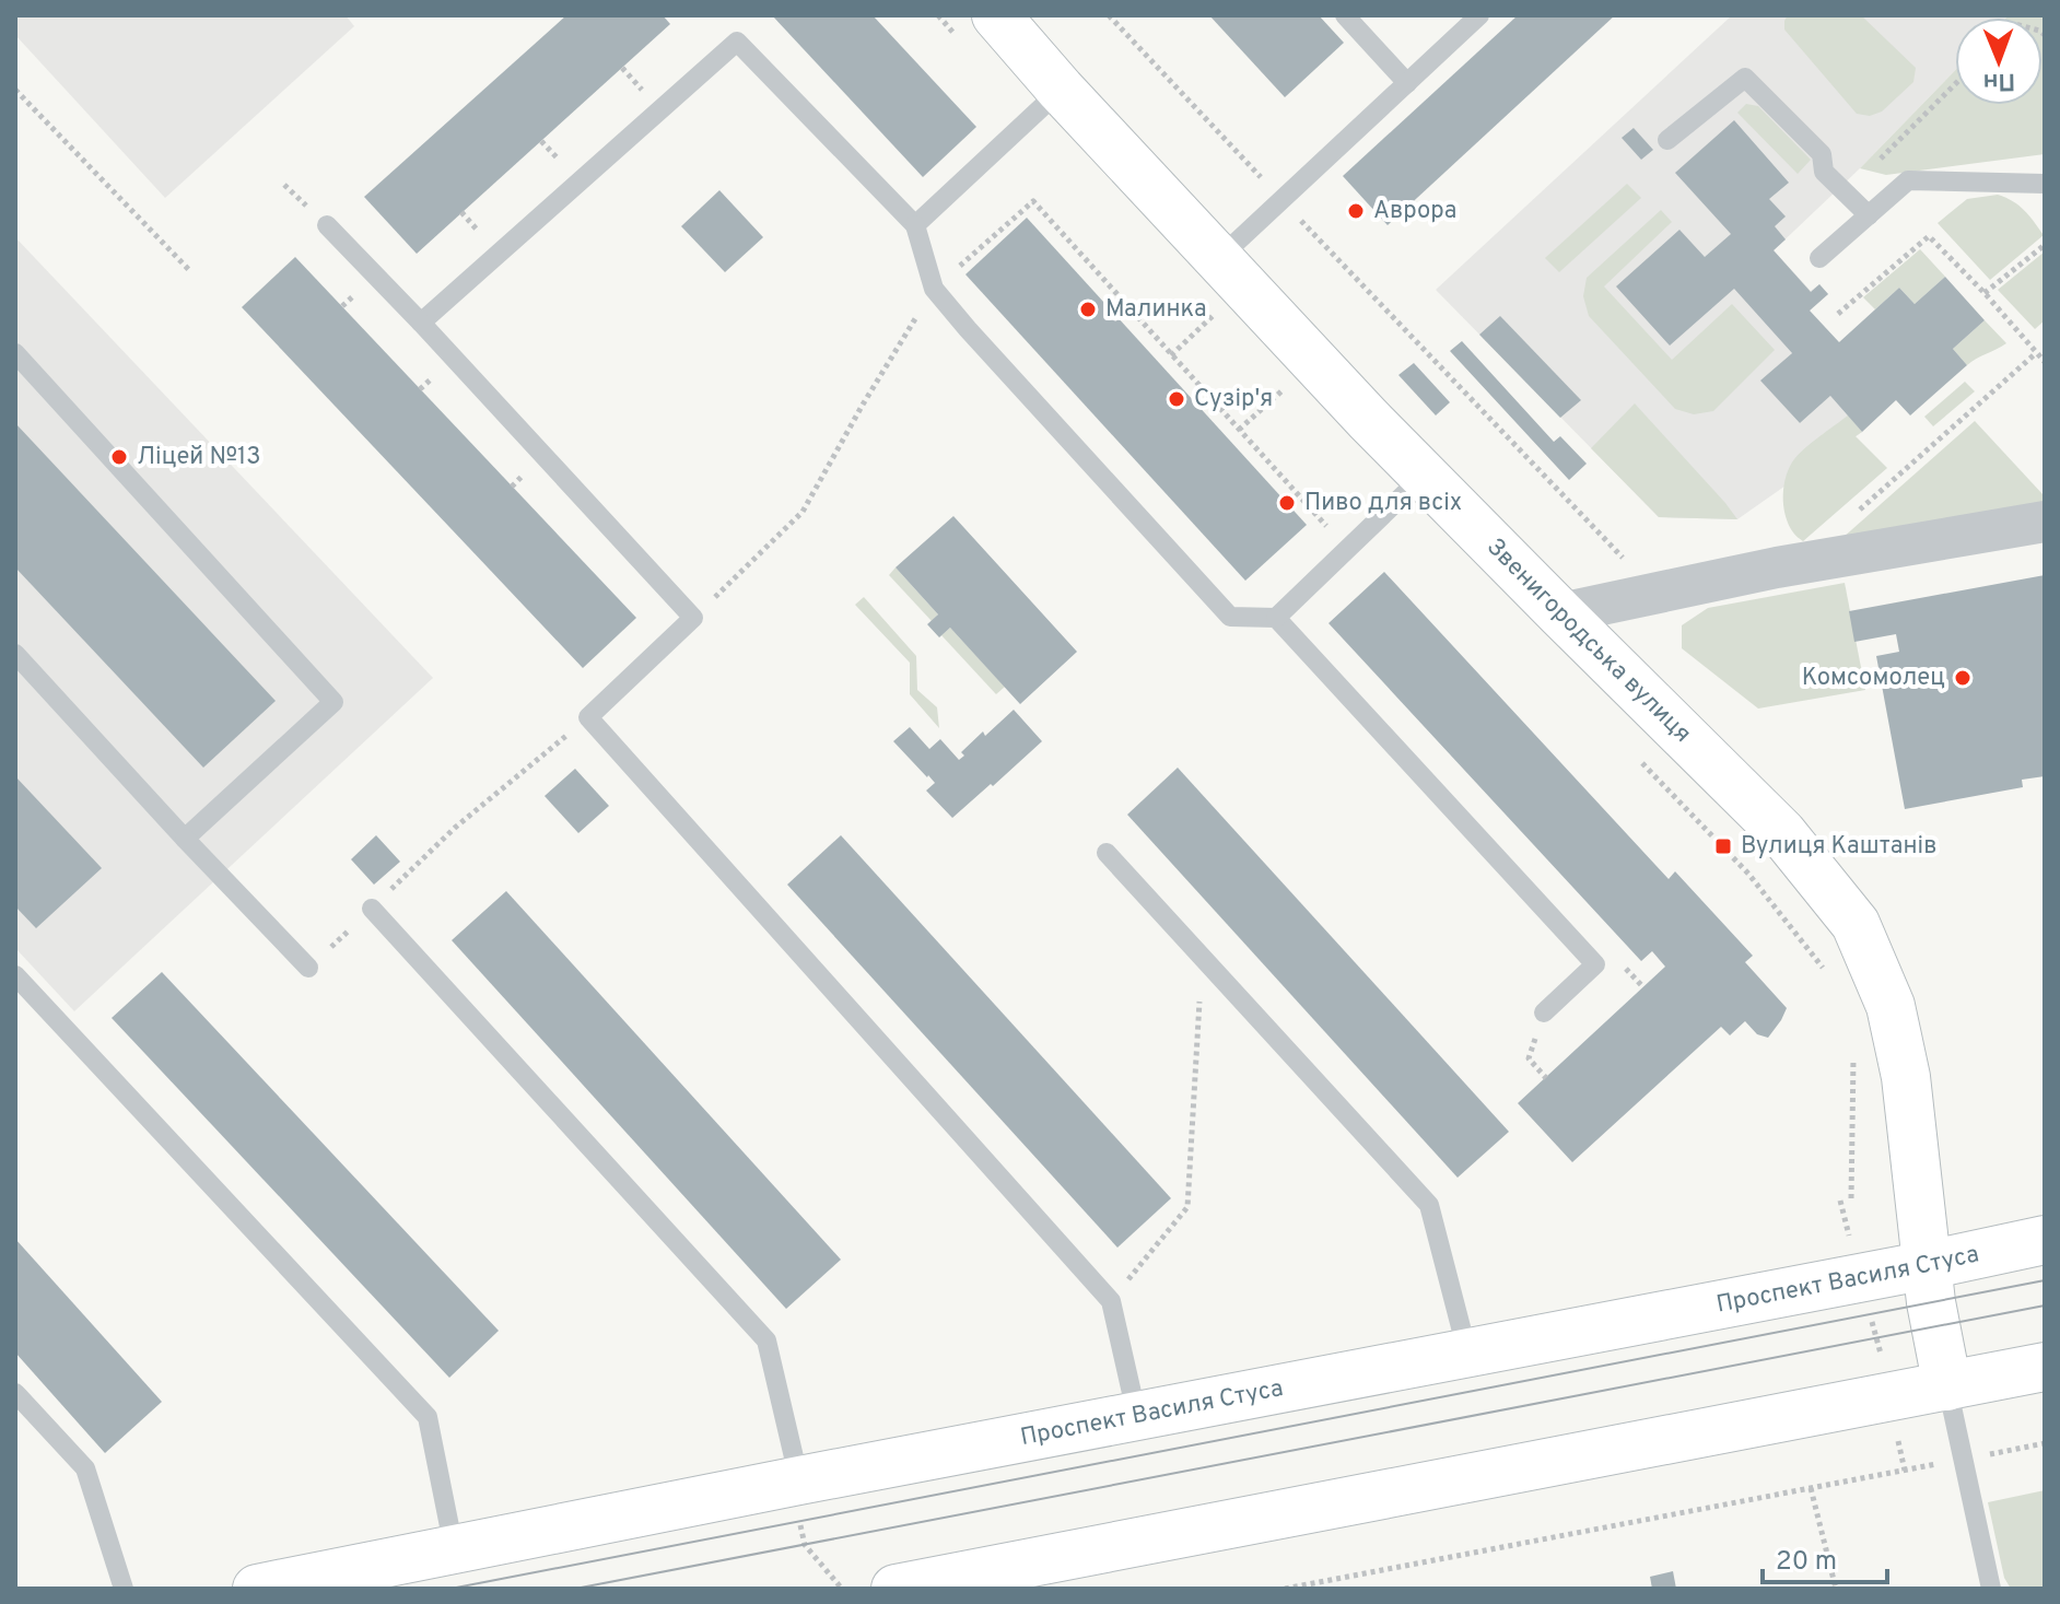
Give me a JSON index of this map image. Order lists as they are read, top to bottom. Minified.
{"streets":{"street":["Звенигородська вулиця","Проспект Василя Стуса"]},"crossings":[["Звенигородська вулиця","Проспект Василя Стуса"]],"places":{"other":["Аврора","Малинка","Сузір'я","Ліцей №13","Пиво для всіх","Комсомолец"],"transit":["Вулиця Каштанів"]},"scale_bar":"20 m","north":"bottom"}
